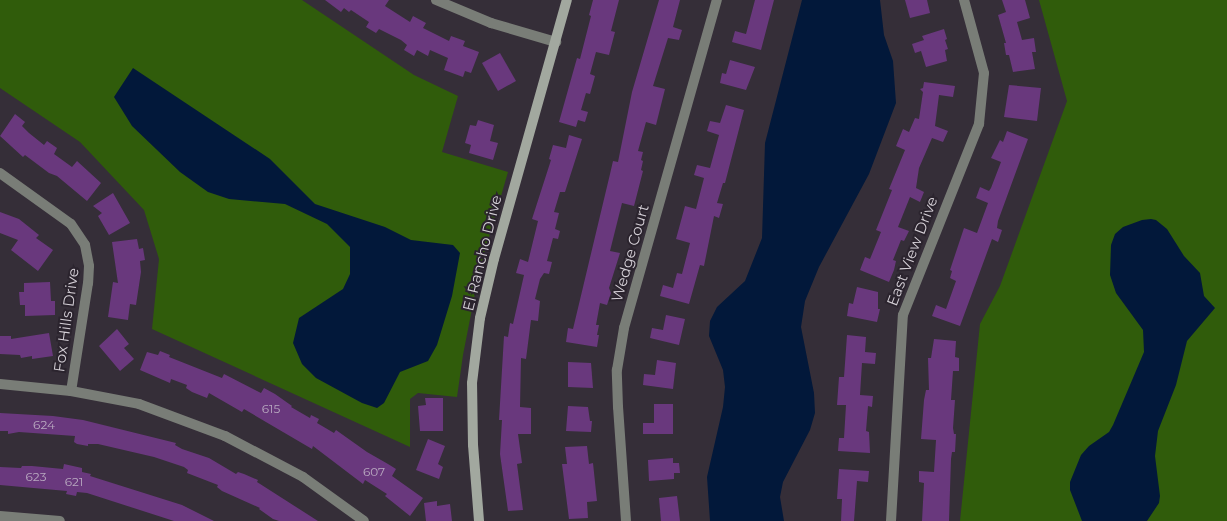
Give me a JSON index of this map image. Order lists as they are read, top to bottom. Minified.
{"streets":{"street":["East View Drive","El Rancho Drive","Wedge Court","Fox Hills Drive"]},"house_numbers":["615","624","607","623","621"]}
